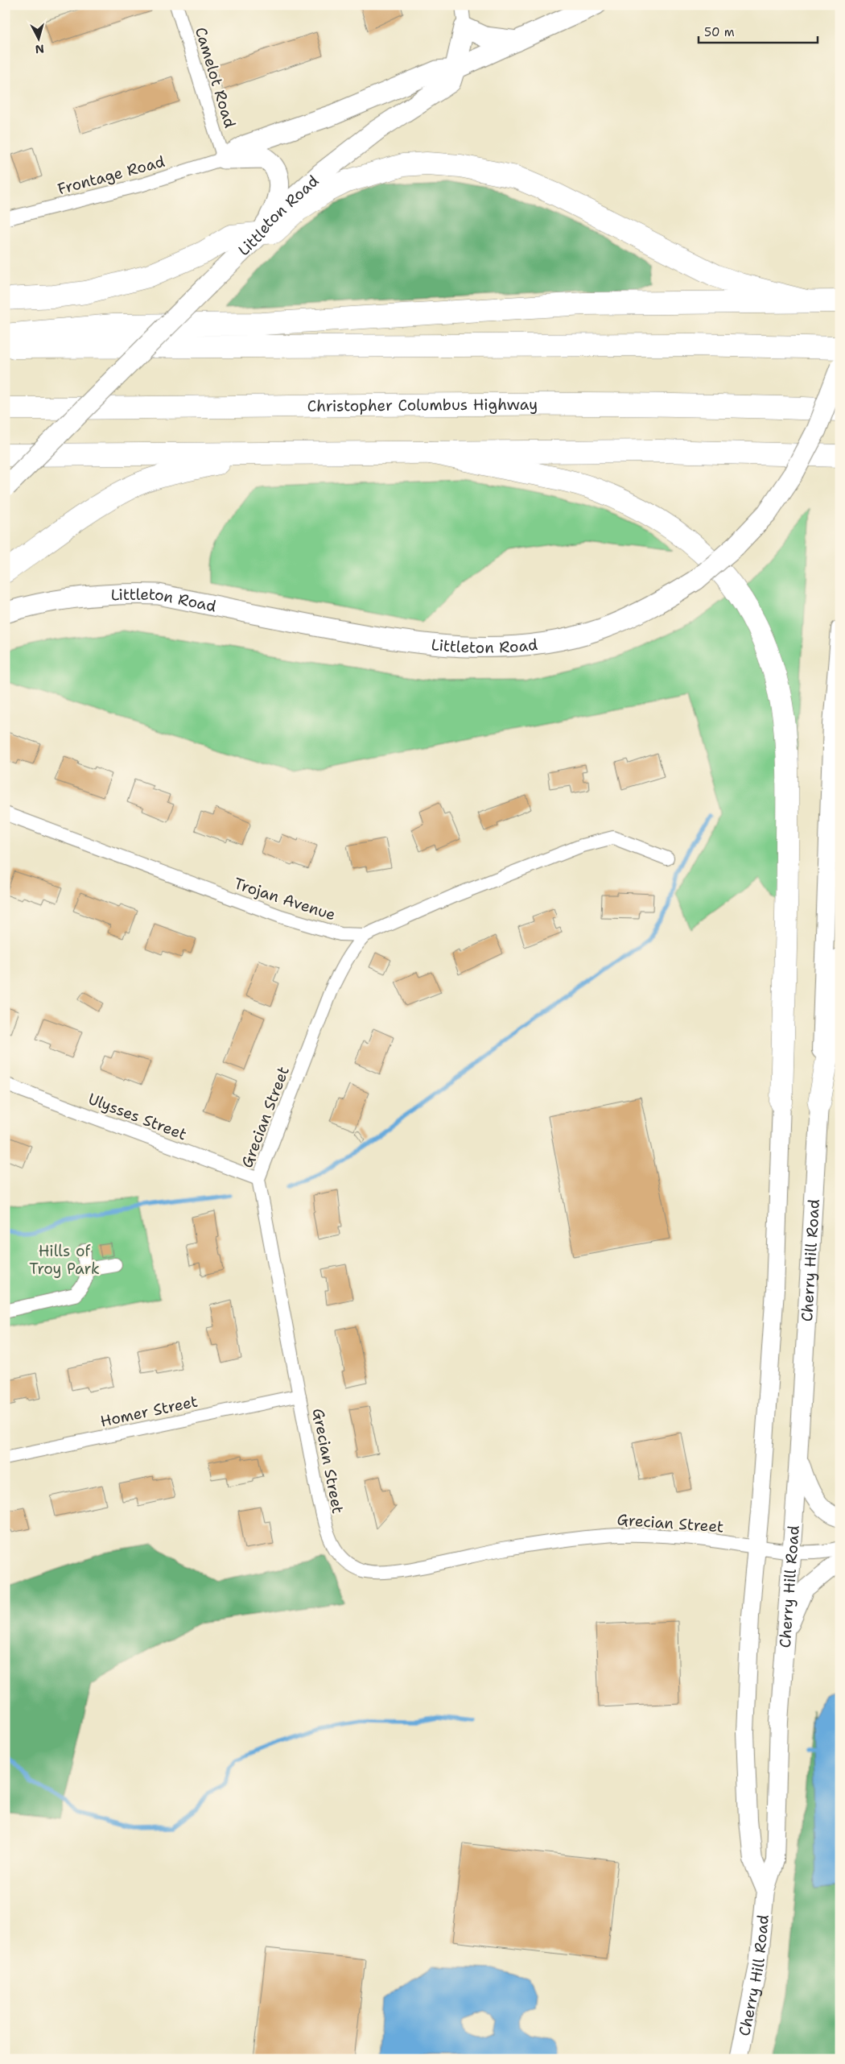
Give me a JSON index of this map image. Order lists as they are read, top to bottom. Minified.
{"streets":{"highway":["Christopher Columbus Highway"],"main road":["Littleton Road","Cherry Hill Road"],"street":["Camelot Road","Frontage Road","Trojan Avenue","Ulysses Street","Grecian Street","Homer Street"]},"crossings":[["Camelot Road","Frontage Road"],["Trojan Avenue","Grecian Street"],["Ulysses Street","Grecian Street"],["Grecian Street","Cherry Hill Road"],["Grecian Street","Homer Street"]],"parks":["Hills of Troy Park"],"scale_bar":"50 m","north":"bottom"}
